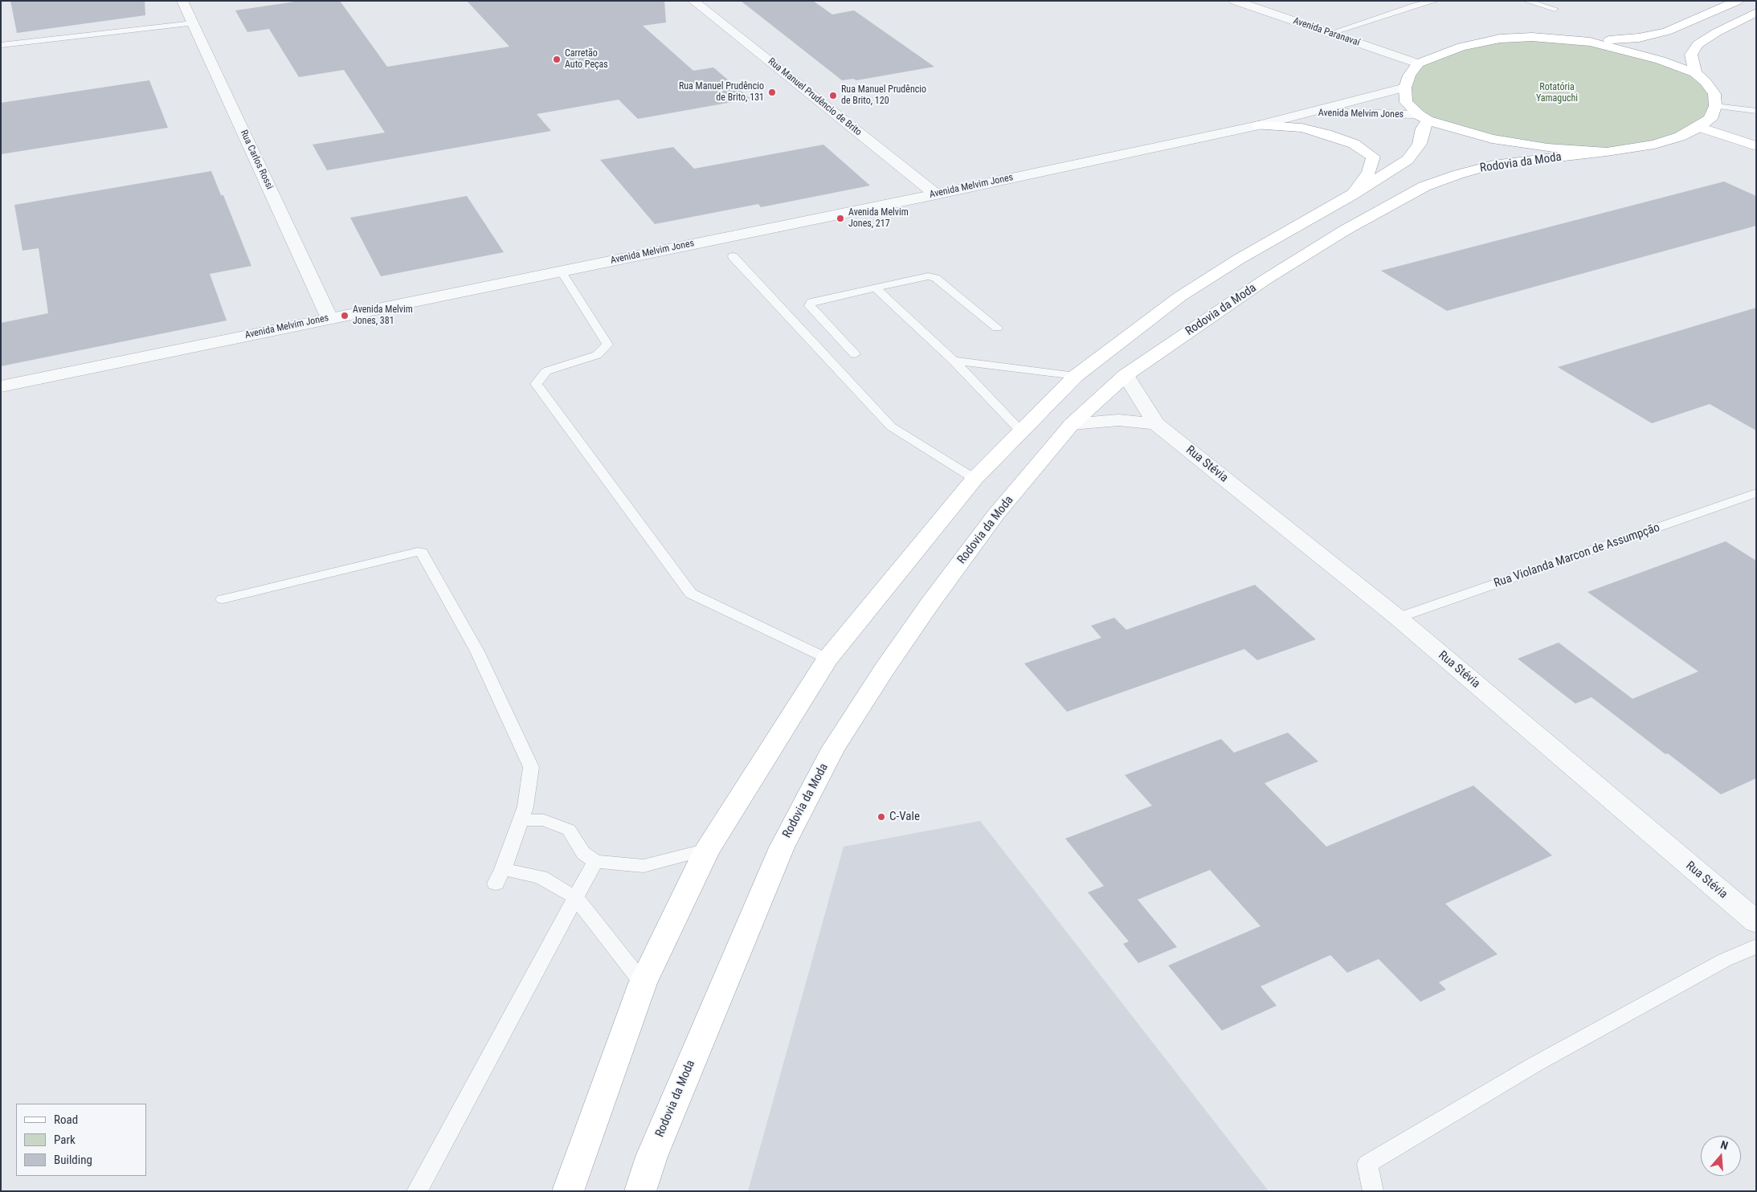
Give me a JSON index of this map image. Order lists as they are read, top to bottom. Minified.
{"streets":{"main road":["Rodovia da Moda"],"street":["Avenida Paranavaí","Rua Manuel Prudêncio de Brito","Avenida Melvim Jones","Rua Carlos Rossi","Rua Stévia"],"lane":["Rua Violanda Marcon de Assumpção"]},"crossings":[["Rua Manuel Prudêncio de Brito","Avenida Melvim Jones"],["Avenida Melvim Jones","Rua Carlos Rossi"],["Rodovia da Moda","Rua Stévia"],["Rua Stévia","Rua Violanda Marcon de Assumpção"]],"parks":["Rotatória Yamaguchi"],"places":["Carretão Auto Peças","Rua Manuel Prudêncio de Brito, 131","Rua Manuel Prudêncio de Brito, 120","Avenida Melvim Jones, 217","Avenida Melvim Jones, 381","C-Vale"],"legend":["Road","Park","Building"],"north":"top"}
